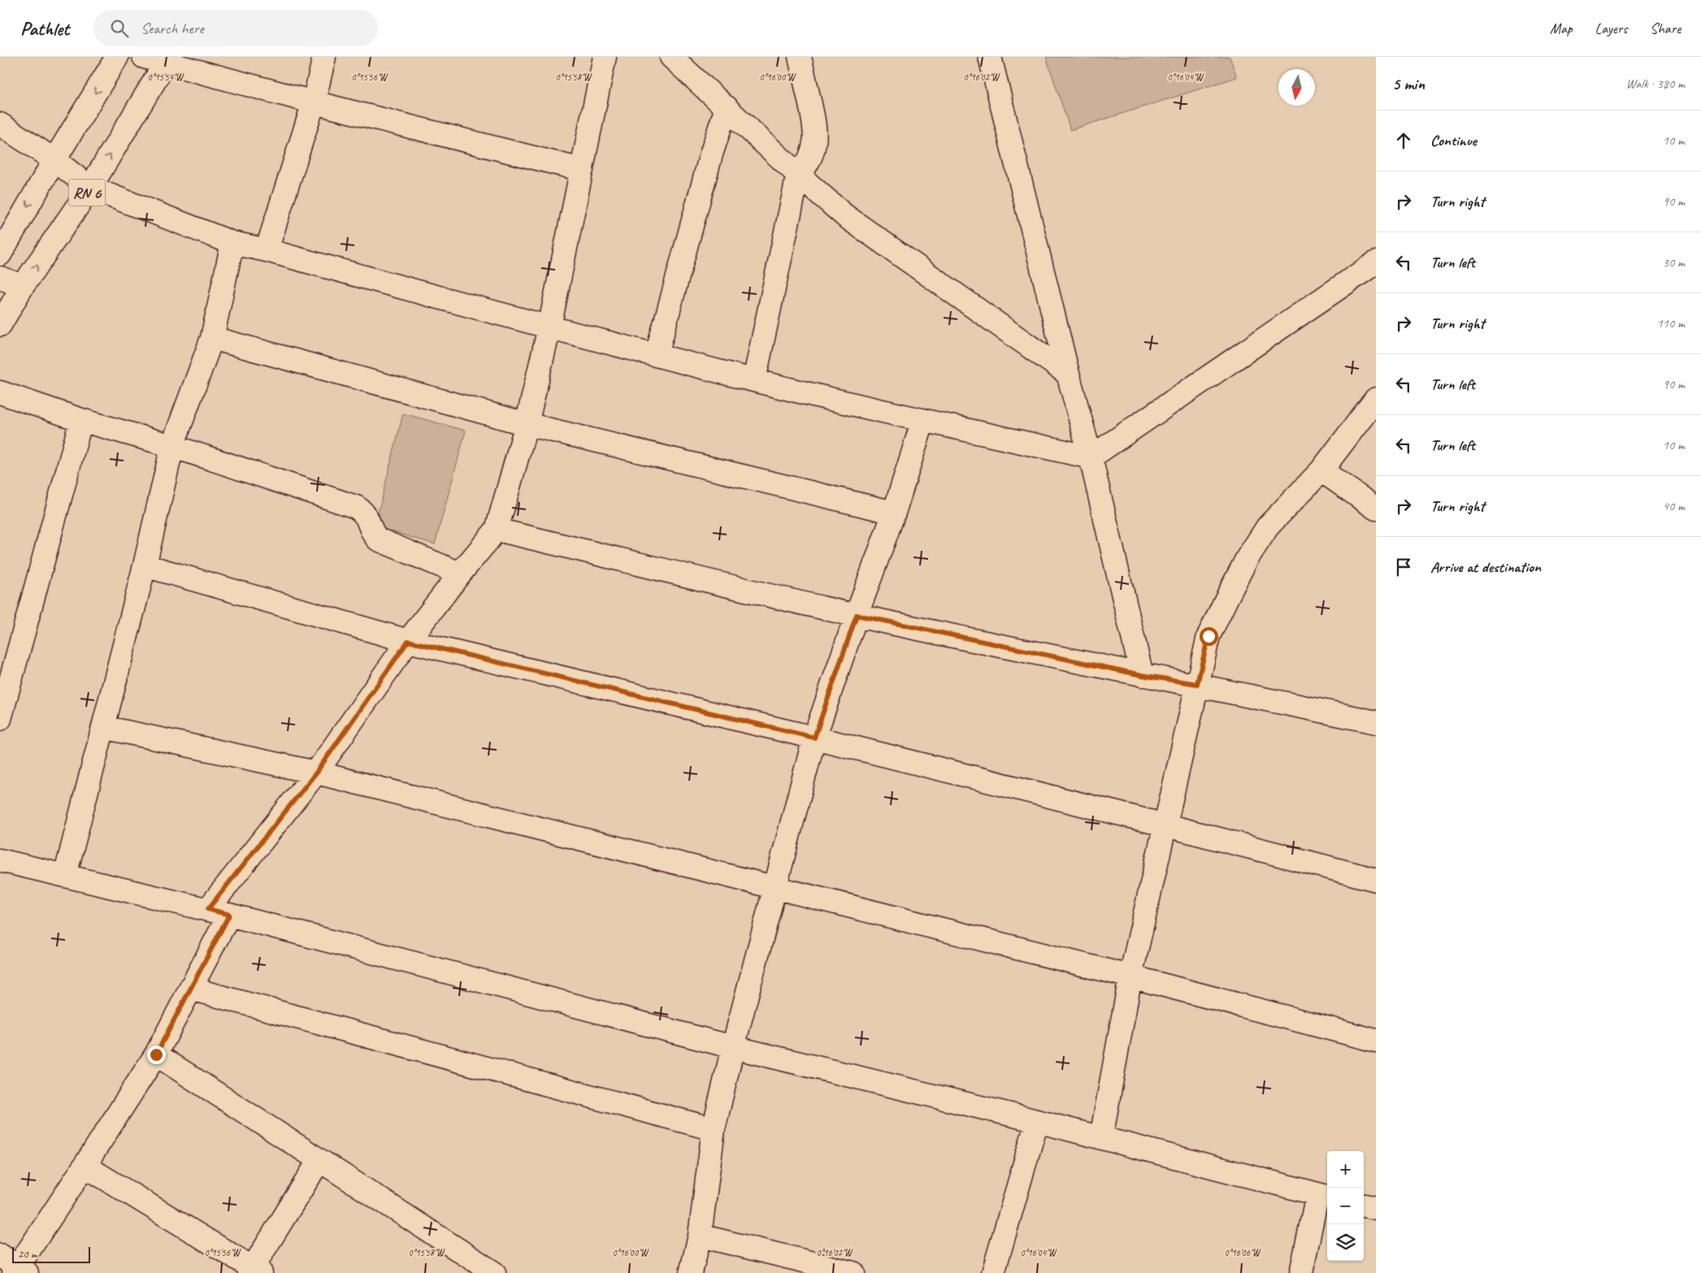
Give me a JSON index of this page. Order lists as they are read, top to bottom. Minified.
{"streets":{"street":["RN 6"]},"scale_bar":"20 m","north":"bottom","page":{"header":"Pathlet","search":"Search here","nav":["Map","Layers","Share"],"heading":["5 min","Walk · 380 m"],"list":[["Continue","10 m"],["Turn right","90 m"],["Turn left","30 m"],["Turn right","110 m"],["Turn left","90 m"],["Turn left","10 m"],["Turn right","40 m"],"Arrive at destination"],"map_buttons":["+","−"],"scale":"20 m"},"coordinates":["0°15'54\"W","0°15'56\"W","0°15'58\"W","0°16'00\"W","0°16'02\"W","0°16'04\"W","0°16'06\"W"]}
